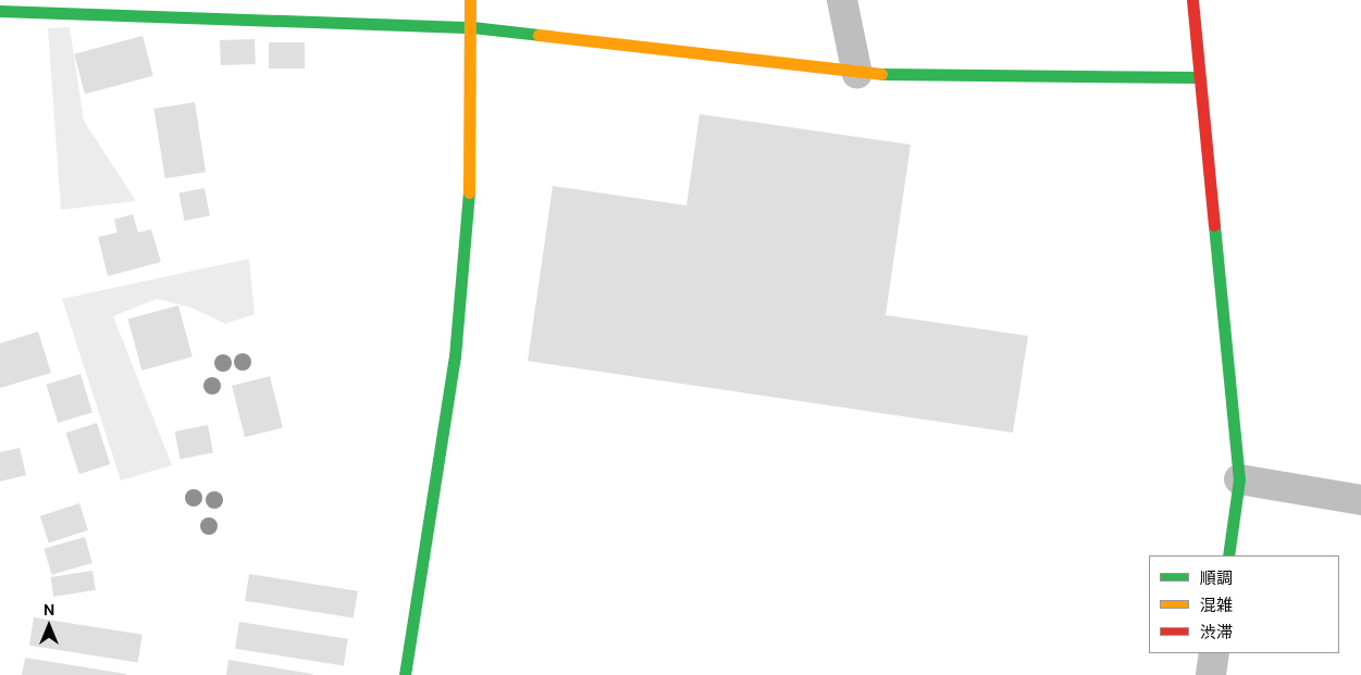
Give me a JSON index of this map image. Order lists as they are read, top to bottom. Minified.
{"legend":["順調","混雑","渋滞"],"north":"top"}
